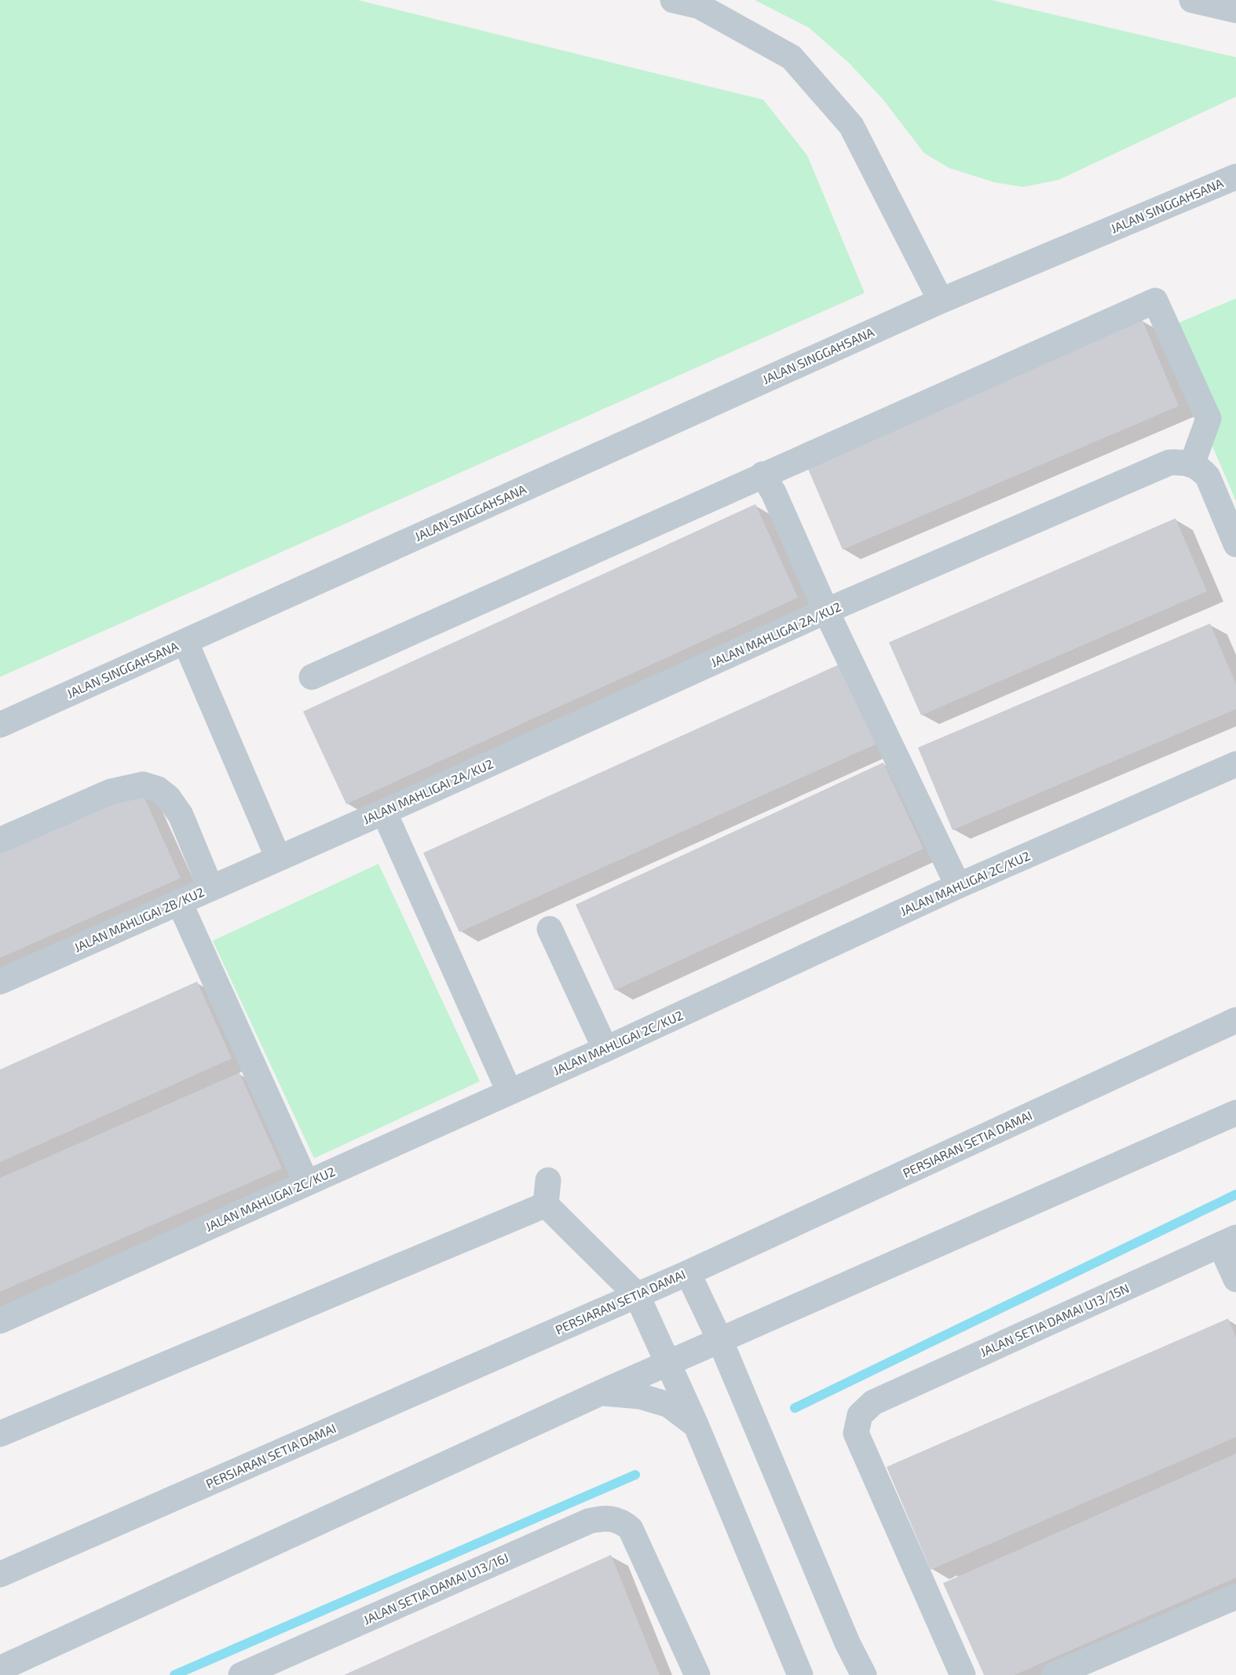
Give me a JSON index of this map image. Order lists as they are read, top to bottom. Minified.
{"streets":{"street":["JALAN SINGGAHSANA","JALAN MAHLIGAI 2A/KU2","JALAN MAHLIGAI 2C/KU2","JALAN MAHLIGAI 2B/KU2","PERSIARAN SETIA DAMAI","JALAN SETIA DAMAI U13/15N","JALAN SETIA DAMAI U13/16J"]},"crossings":[["JALAN MAHLIGAI 2A/KU2","JALAN MAHLIGAI 2B/KU2"]]}
